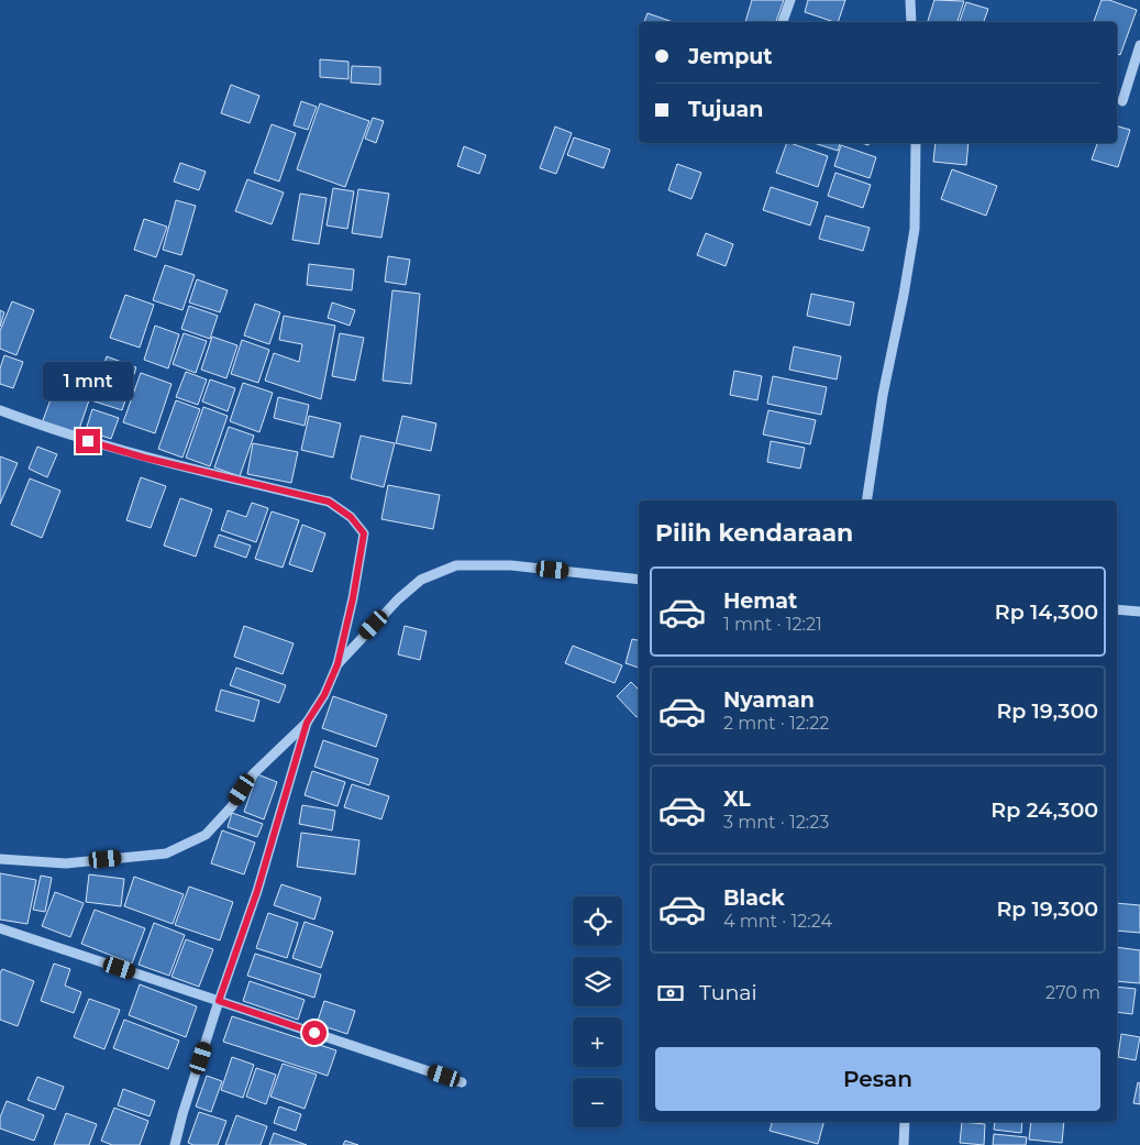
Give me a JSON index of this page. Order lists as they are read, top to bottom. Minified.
{"page":{"banner":["Jemput","Tujuan"],"bubble":"1 mnt","heading":"Pilih kendaraan","list":[{"name":"Hemat","note":"1 mnt · 12:21","value":"Rp 14,300"},{"name":"Nyaman","note":"2 mnt · 12:22","value":"Rp 19,300"},{"name":"XL","note":"3 mnt · 12:23","value":"Rp 24,300"},{"name":"Black","note":"4 mnt · 12:24","value":"Rp 19,300"}],"map_buttons":["+","−"],"pay":["Tunai","270 m"],"buttons":"Pesan"}}
